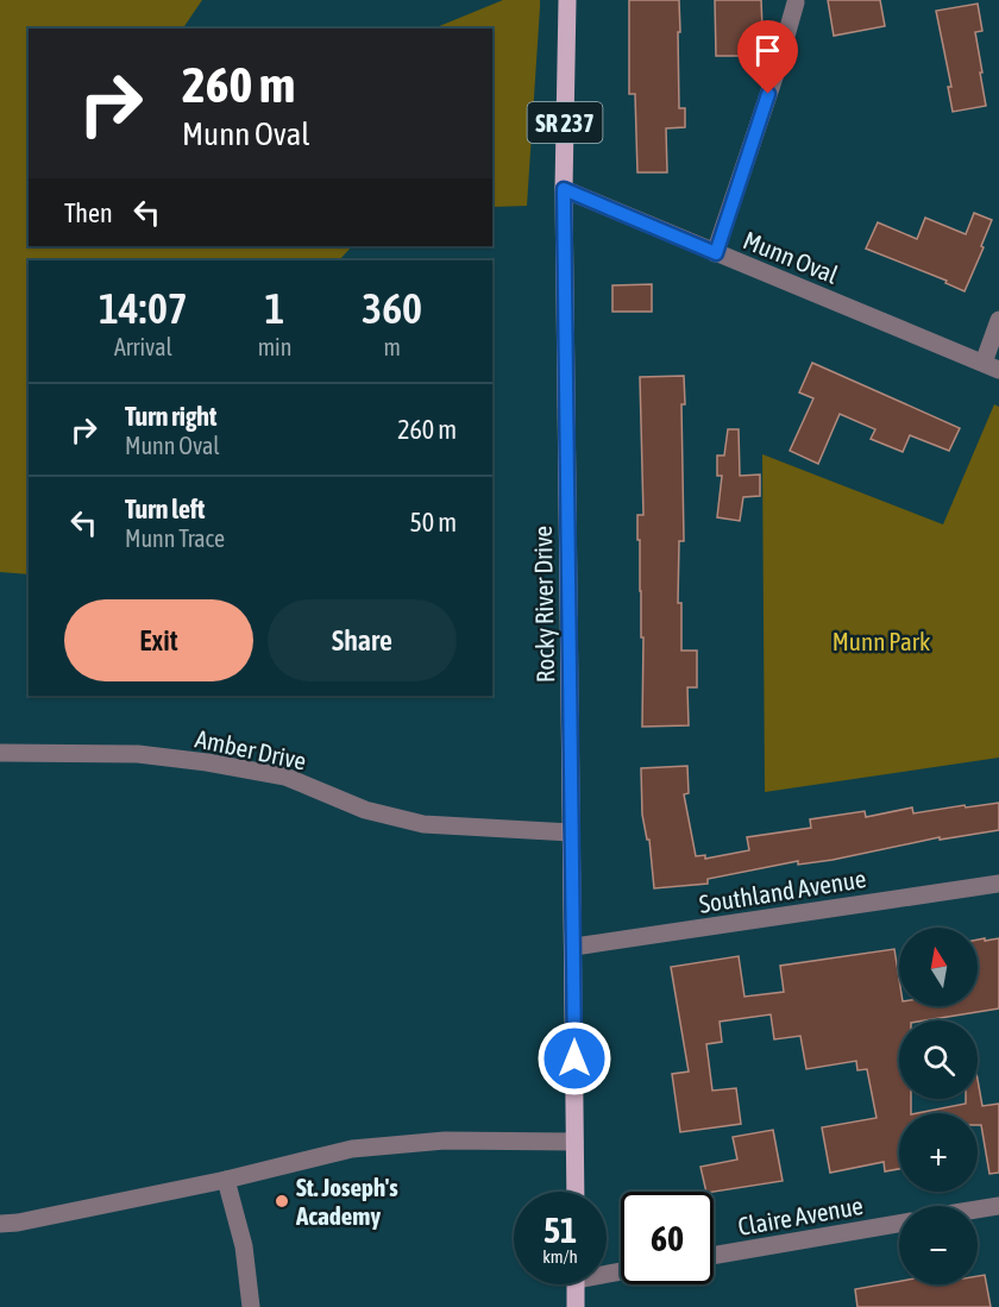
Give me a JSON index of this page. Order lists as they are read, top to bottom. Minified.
{"streets":{"main road":["SR 237","Rocky River Drive"],"street":["Munn Oval","Amber Drive","Southland Avenue","Claire Avenue"]},"crossings":[["Munn Oval","Rocky River Drive"],["Rocky River Drive","Amber Drive"],["Rocky River Drive","Southland Avenue"]],"parks":["Munn Park"],"places":["St. Joseph's Academy"],"north":"top","page":{"turn":["260 m","Munn Oval"],"then":"Then","eta":["14:07","Arrival","1","min","360","m"],"list":[{"name":"Turn right","note":"Munn Oval","value":"260 m"},{"name":"Turn left","note":"Munn Trace","value":"50 m"}],"buttons":["Exit","Share"],"map_buttons":["+","−"],"speed":"51 km/h","limit":"60"}}
